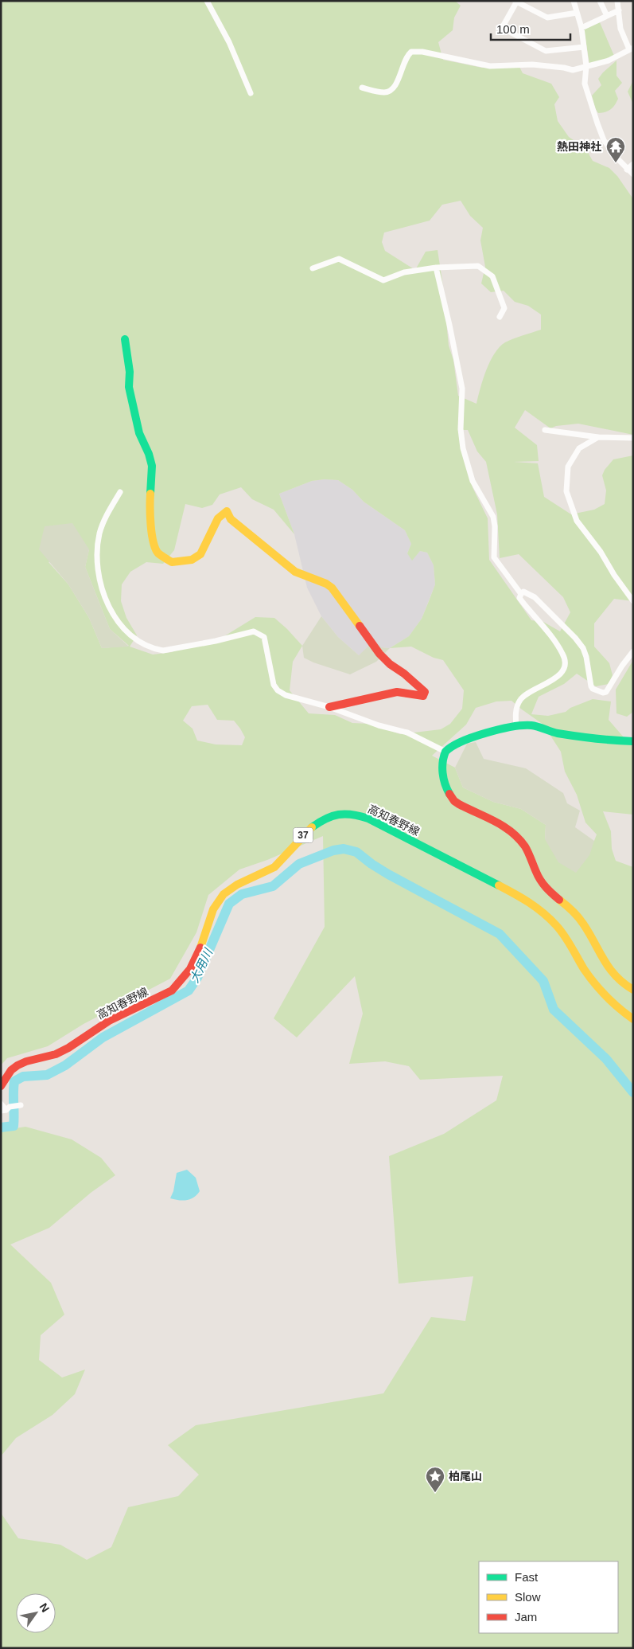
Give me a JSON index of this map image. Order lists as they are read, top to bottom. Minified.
{"streets":{"main road":["高知春野線","37"]},"water":["大用川"],"places":{"temple":["熱田神社"],"place":["柏尾山"]},"legend":["Fast","Slow","Jam"],"scale_bar":"100 m","north":"top right"}
